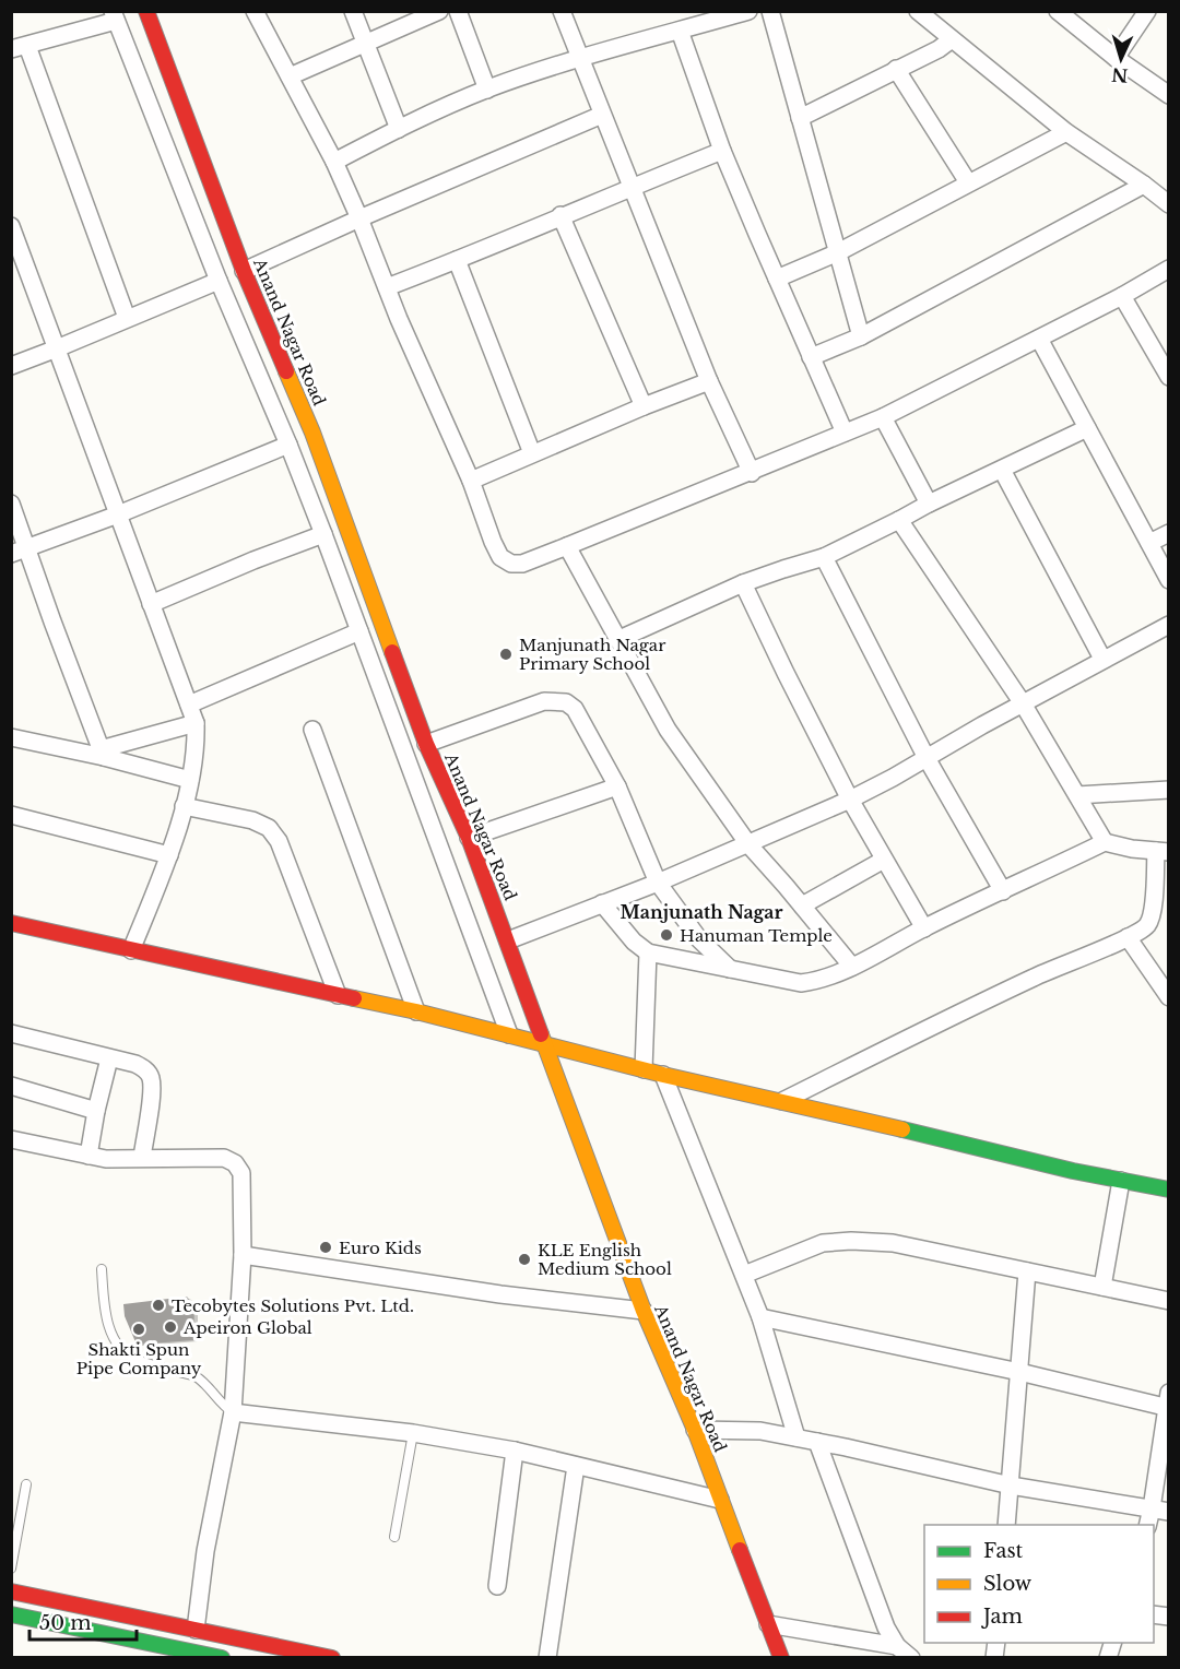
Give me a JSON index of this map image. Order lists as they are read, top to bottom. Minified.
{"streets":{"street":["Anand Nagar Road"]},"districts":["Manjunath Nagar"],"places":["Manjunath Nagar Primary School","Hanuman Temple","Euro Kids","KLE English Medium School","Tecobytes Solutions Pvt. Ltd.","Apeiron Global","Shakti Spun Pipe Company"],"legend":["Fast","Slow","Jam"],"scale_bar":"50 m","north":"bottom"}
